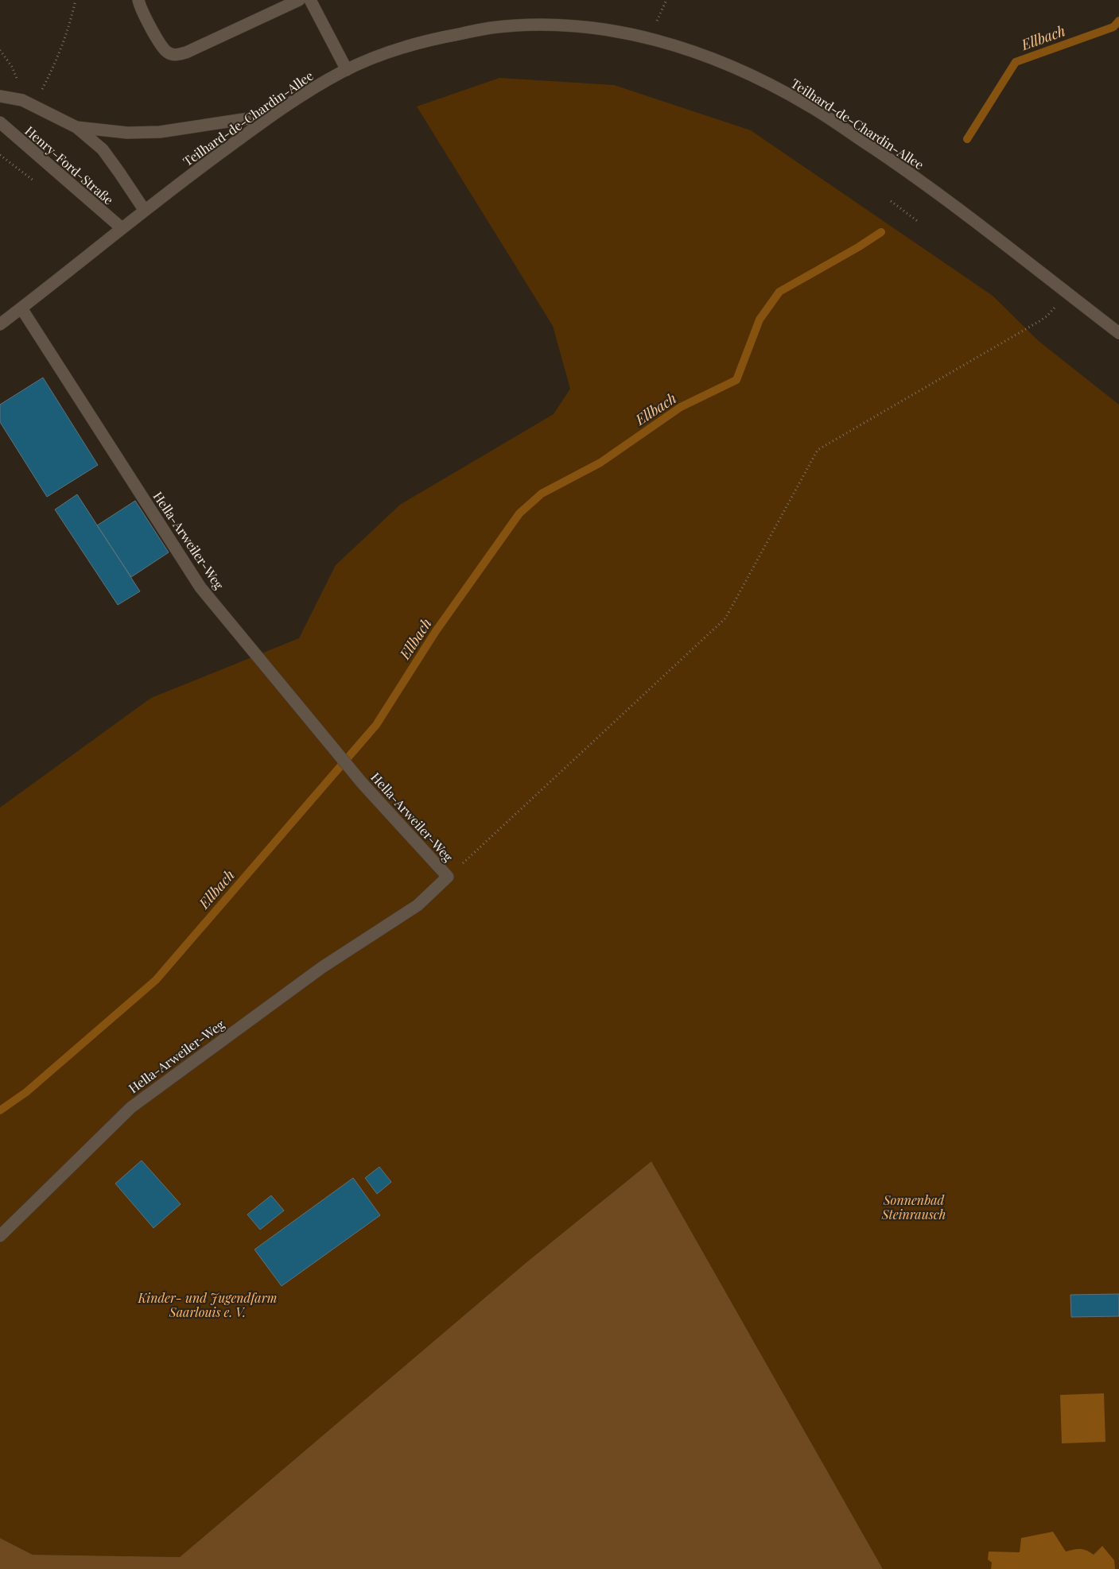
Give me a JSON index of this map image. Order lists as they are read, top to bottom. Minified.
{"streets":{"street":["Teilhard-de-Chardin-Allee","Henry-Ford-Straße","Hella-Arweiler-Weg"]},"crossings":[["Teilhard-de-Chardin-Allee","Henry-Ford-Straße"],["Teilhard-de-Chardin-Allee","Hella-Arweiler-Weg"]],"water":["Ellbach"],"parks":["Sonnenbad Steinrausch","Kinder- und Jugendfarm Saarlouis e. V."]}
